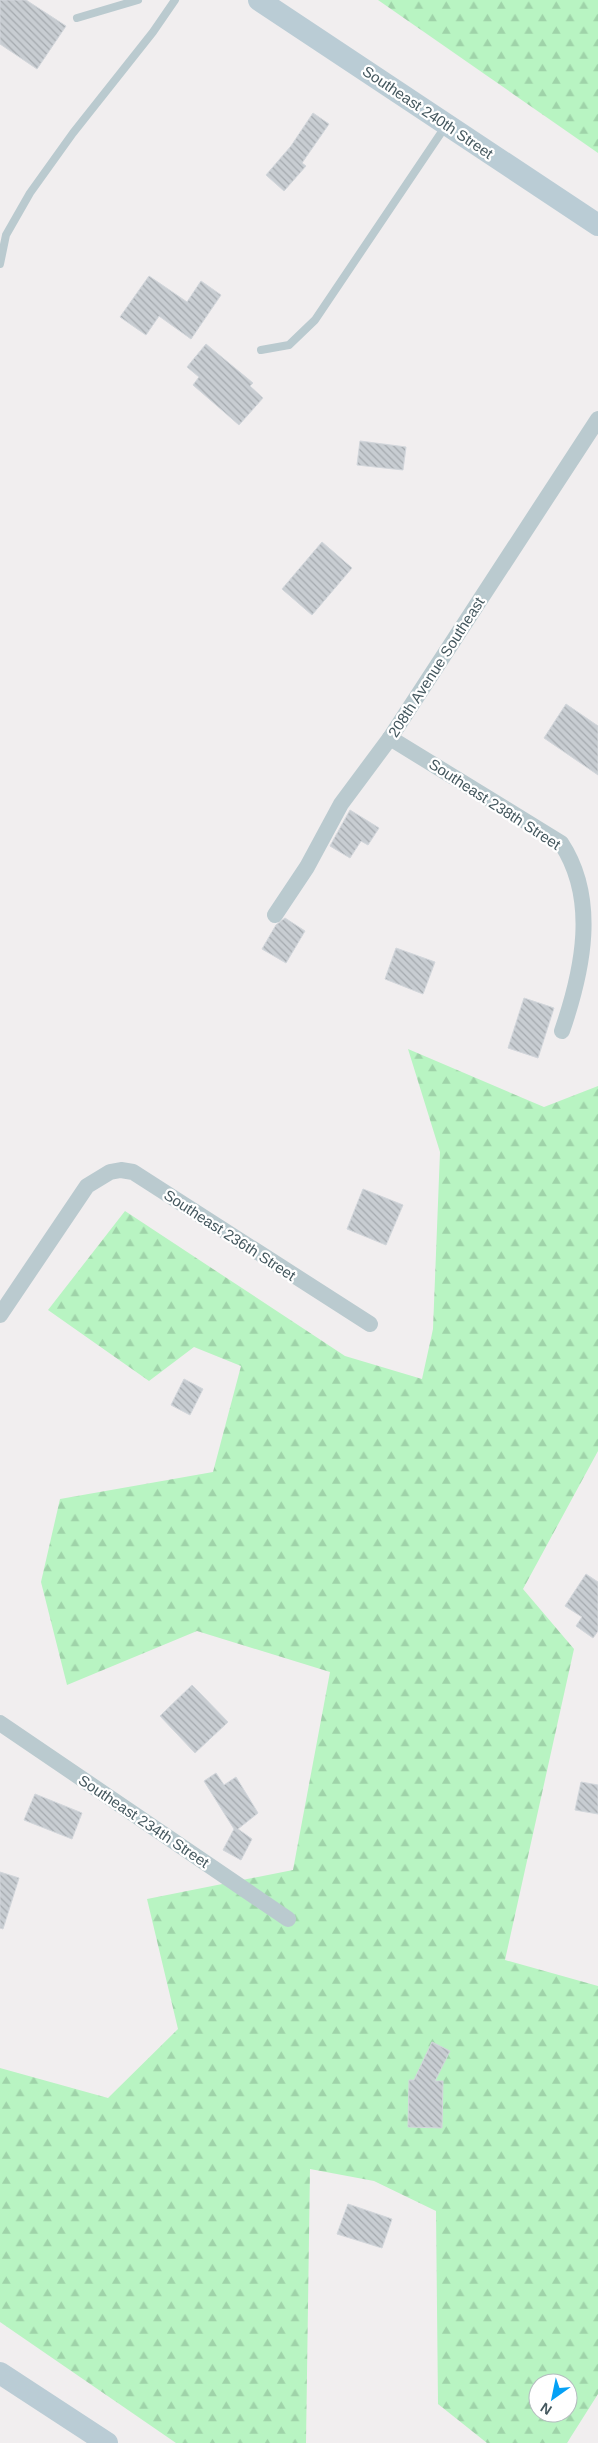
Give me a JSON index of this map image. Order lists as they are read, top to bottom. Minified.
{"streets":{"main road":["Southeast 240th Street"],"street":["208th Avenue Southeast","Southeast 238th Street","Southeast 236th Street","Southeast 234th Street"]},"crossings":[["208th Avenue Southeast","Southeast 238th Street"]],"north":"bottom left"}
